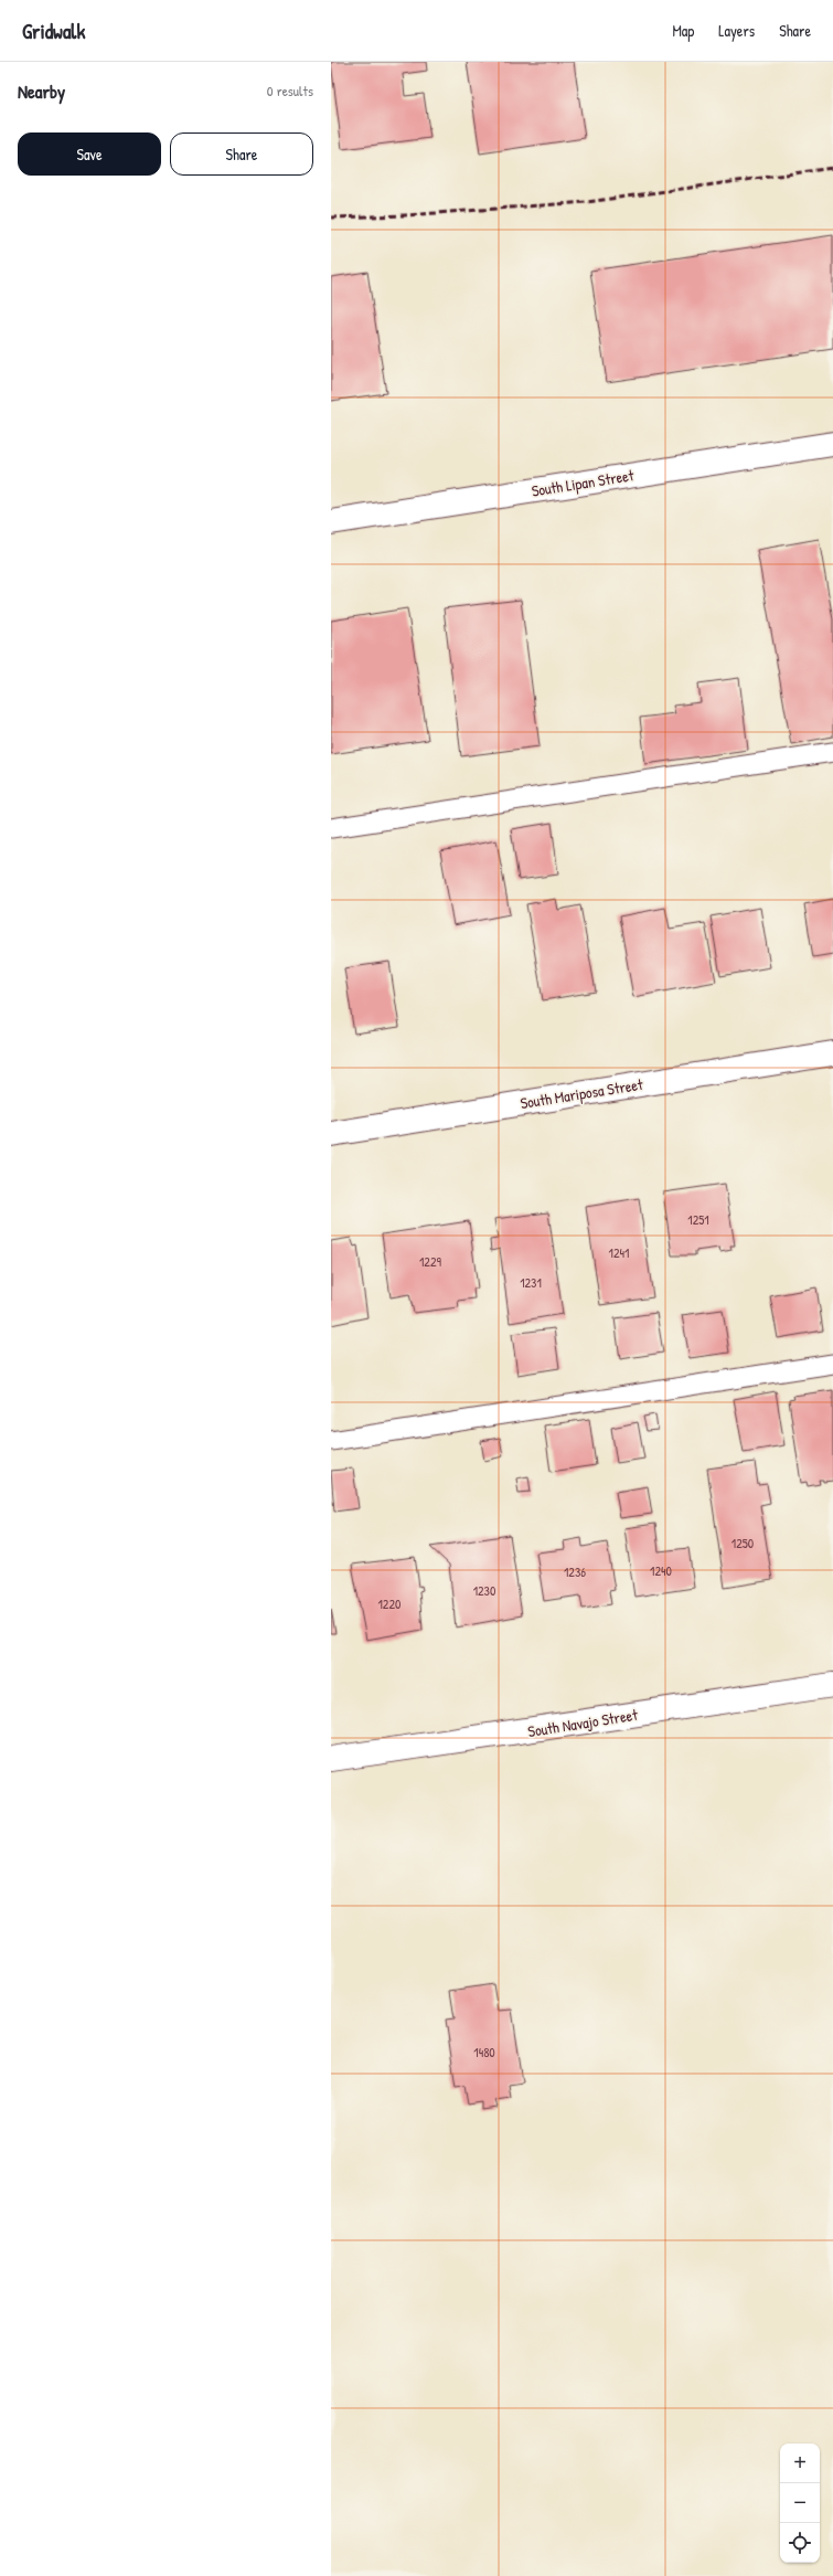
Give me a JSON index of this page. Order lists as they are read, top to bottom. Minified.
{"streets":{"street":["South Lipan Street","South Mariposa Street","South Navajo Street"]},"house_numbers":["1251","1241","1229","1231","1250","1240","1236","1230","1220","1480"],"page":{"header":"Gridwalk","nav":["Map","Layers","Share"],"heading":["Nearby","0 results"],"buttons":["Save","Share"],"map_buttons":["+","−"]}}
